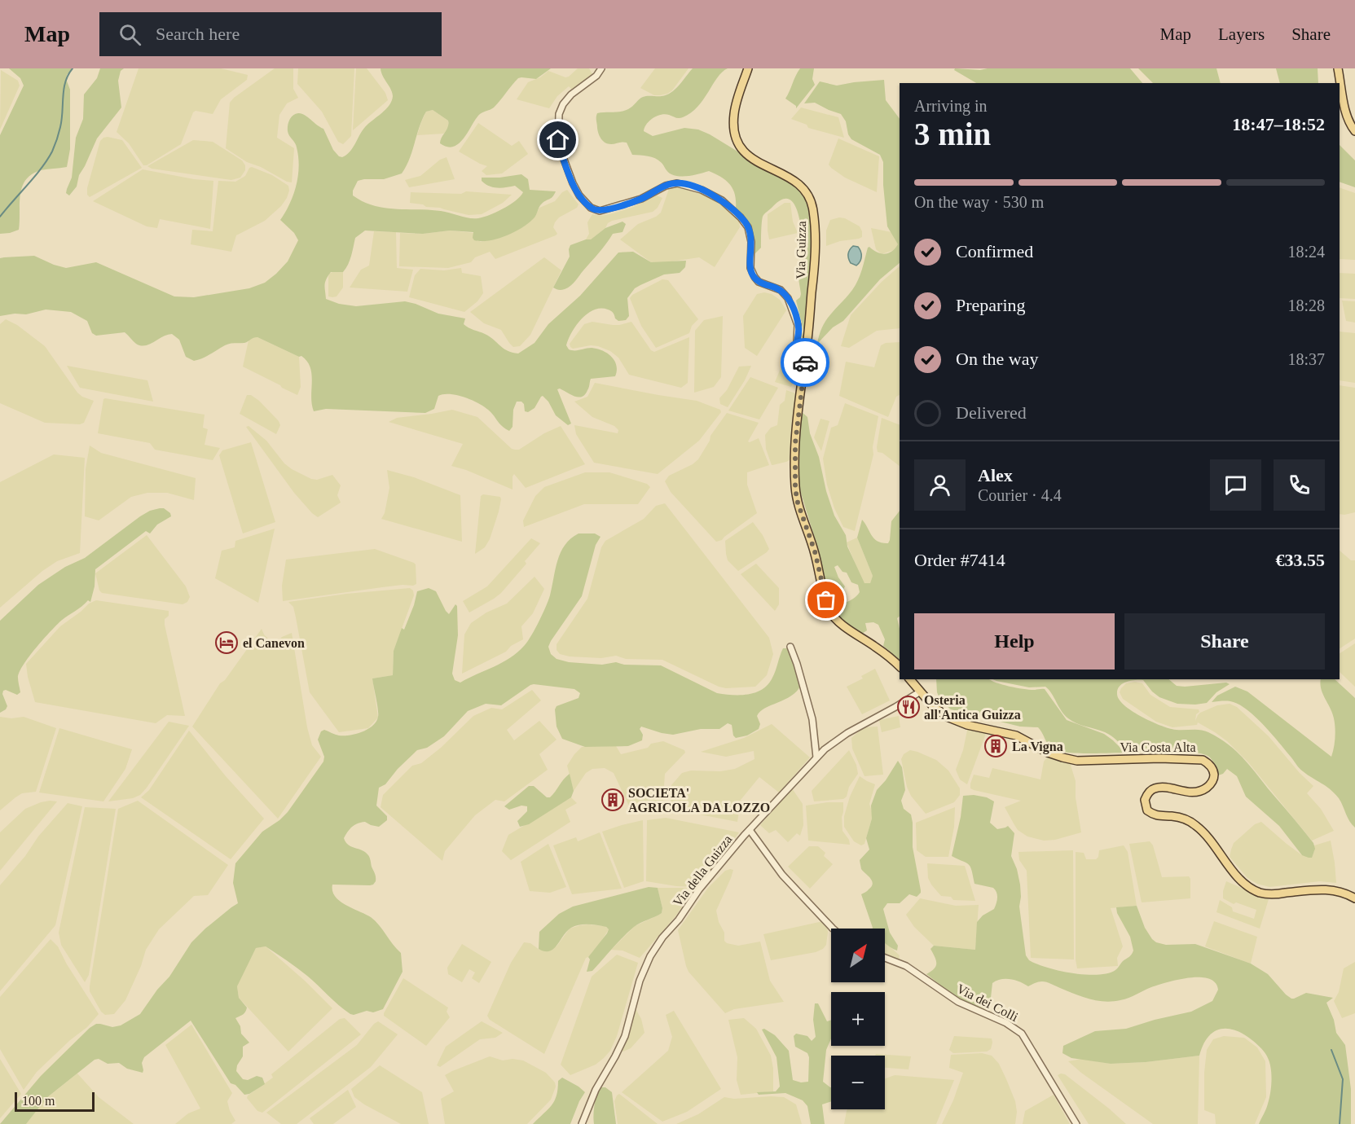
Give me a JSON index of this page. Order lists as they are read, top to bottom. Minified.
{"streets":{"main road":["Via Guizza","Via Costa Alta"],"street":["Via della Guizza","Via dei Colli"]},"crossings":[["Via Costa Alta","Via della Guizza"]],"places":{"hotel":["el Canevon"],"restaurant":["Osteria all'Antica Guizza"],"building":["La Vigna","SOCIETA' AGRICOLA DA LOZZO"]},"scale_bar":"100 m","north":"top right","page":{"header":"Map","search":"Search here","nav":["Map","Layers","Share"],"heading":["3 min","Arriving in","18:47–18:52"],"panel":["Alex","Courier · 4.4","Order #7414","€33.55"],"bar":"On the way · 530 m","list":[["Confirmed","18:24"],["Preparing","18:28"],["On the way","18:37"],"Delivered"],"buttons":["Help","Share"],"map_buttons":["+","−"],"scale":"100 m"}}
